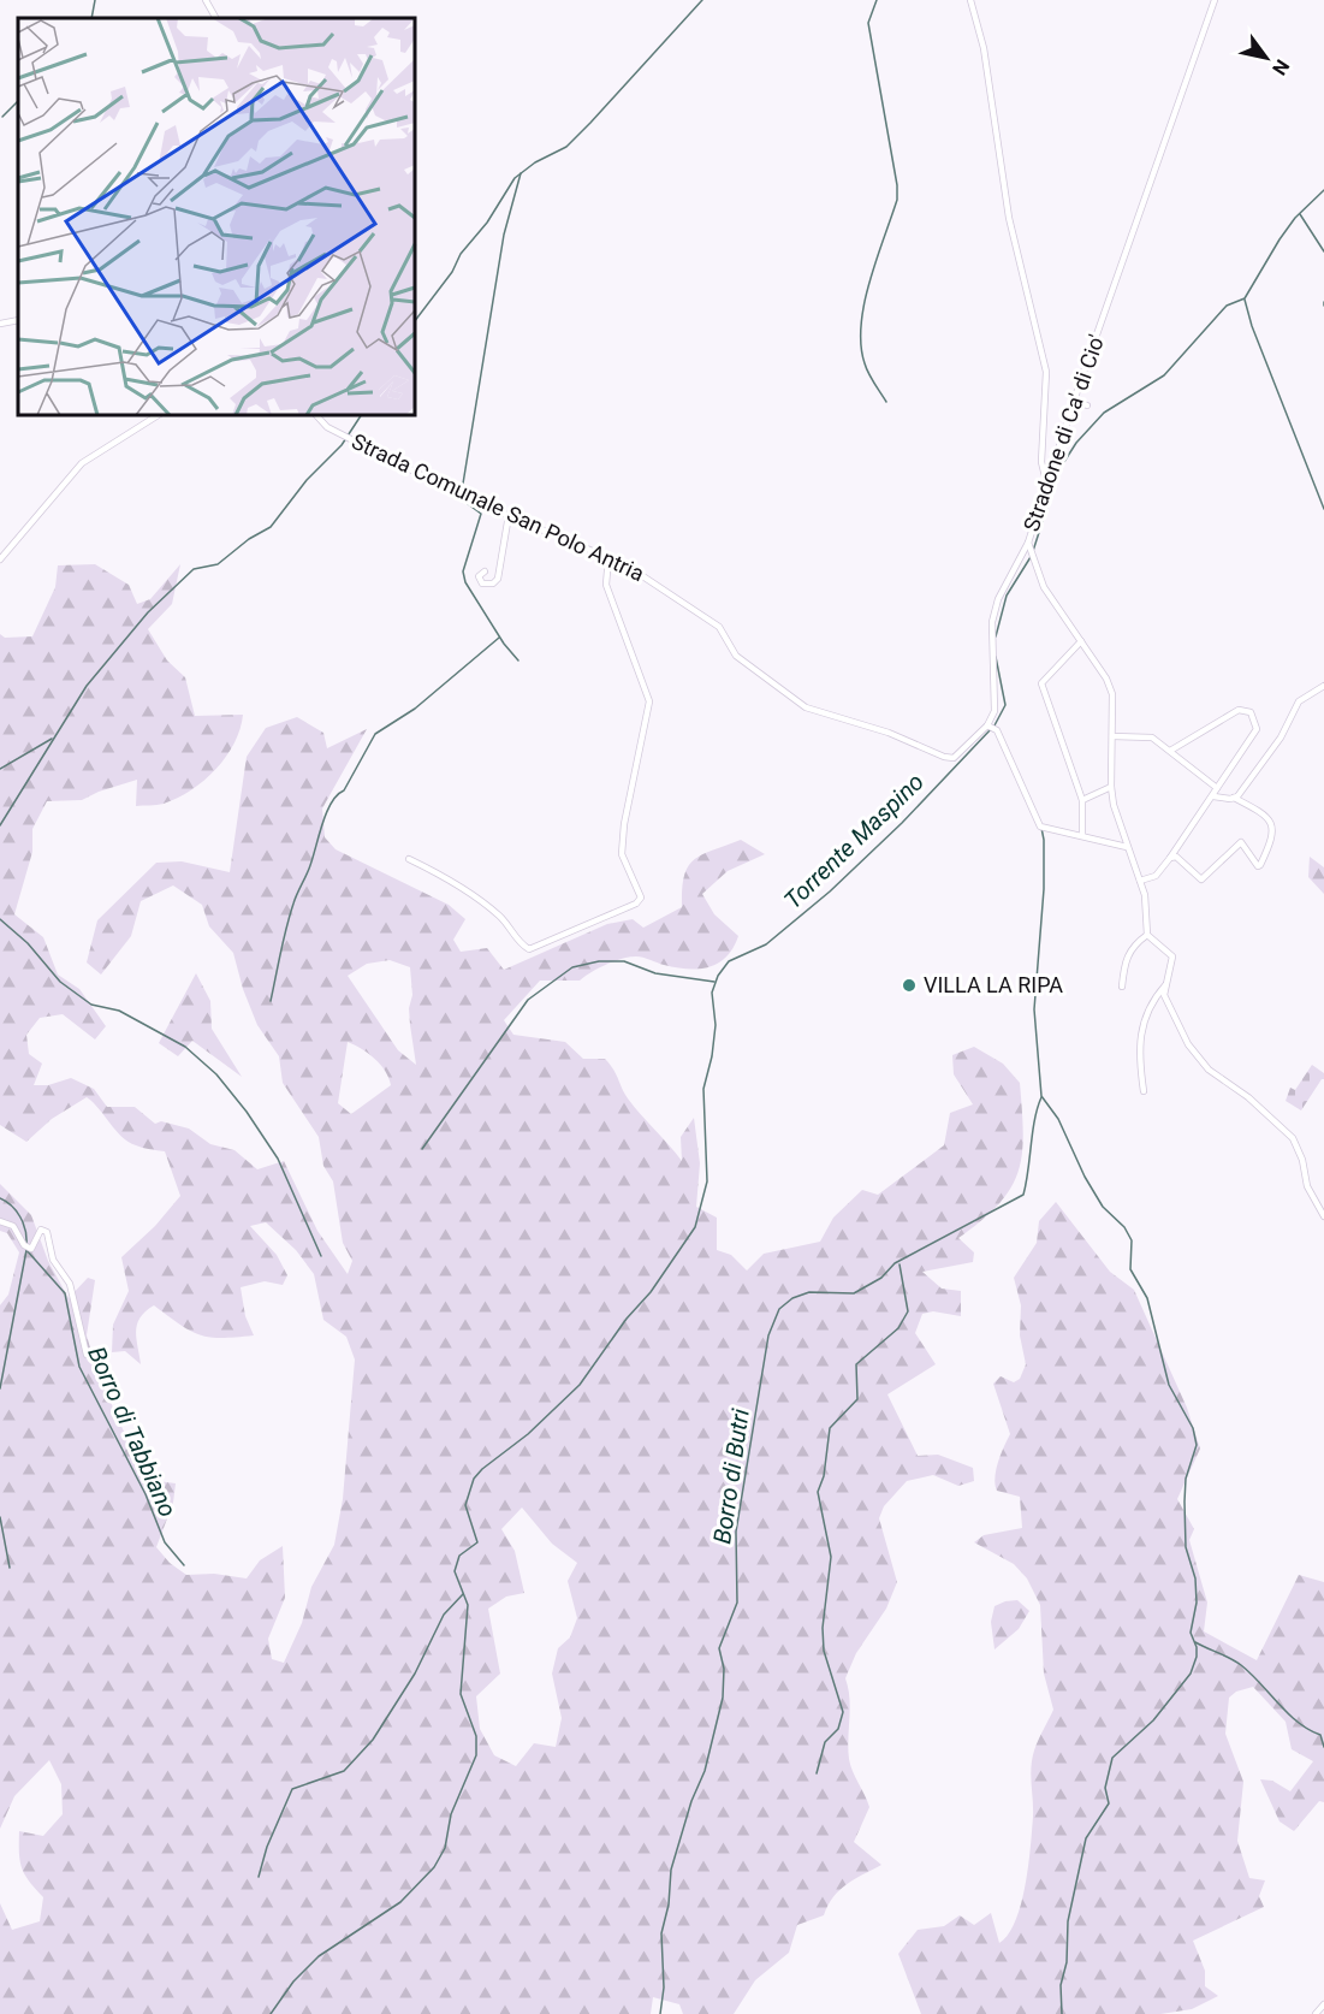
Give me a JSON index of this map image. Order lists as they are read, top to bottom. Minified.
{"streets":{"street":["Stradone di Ca' di Cio'","Strada Comunale San Polo Antria"]},"water":["Torrente Maspino","Borro di Tabbiano","Borro di Butri"],"places":["VILLA LA RIPA"],"north":"bottom right"}
